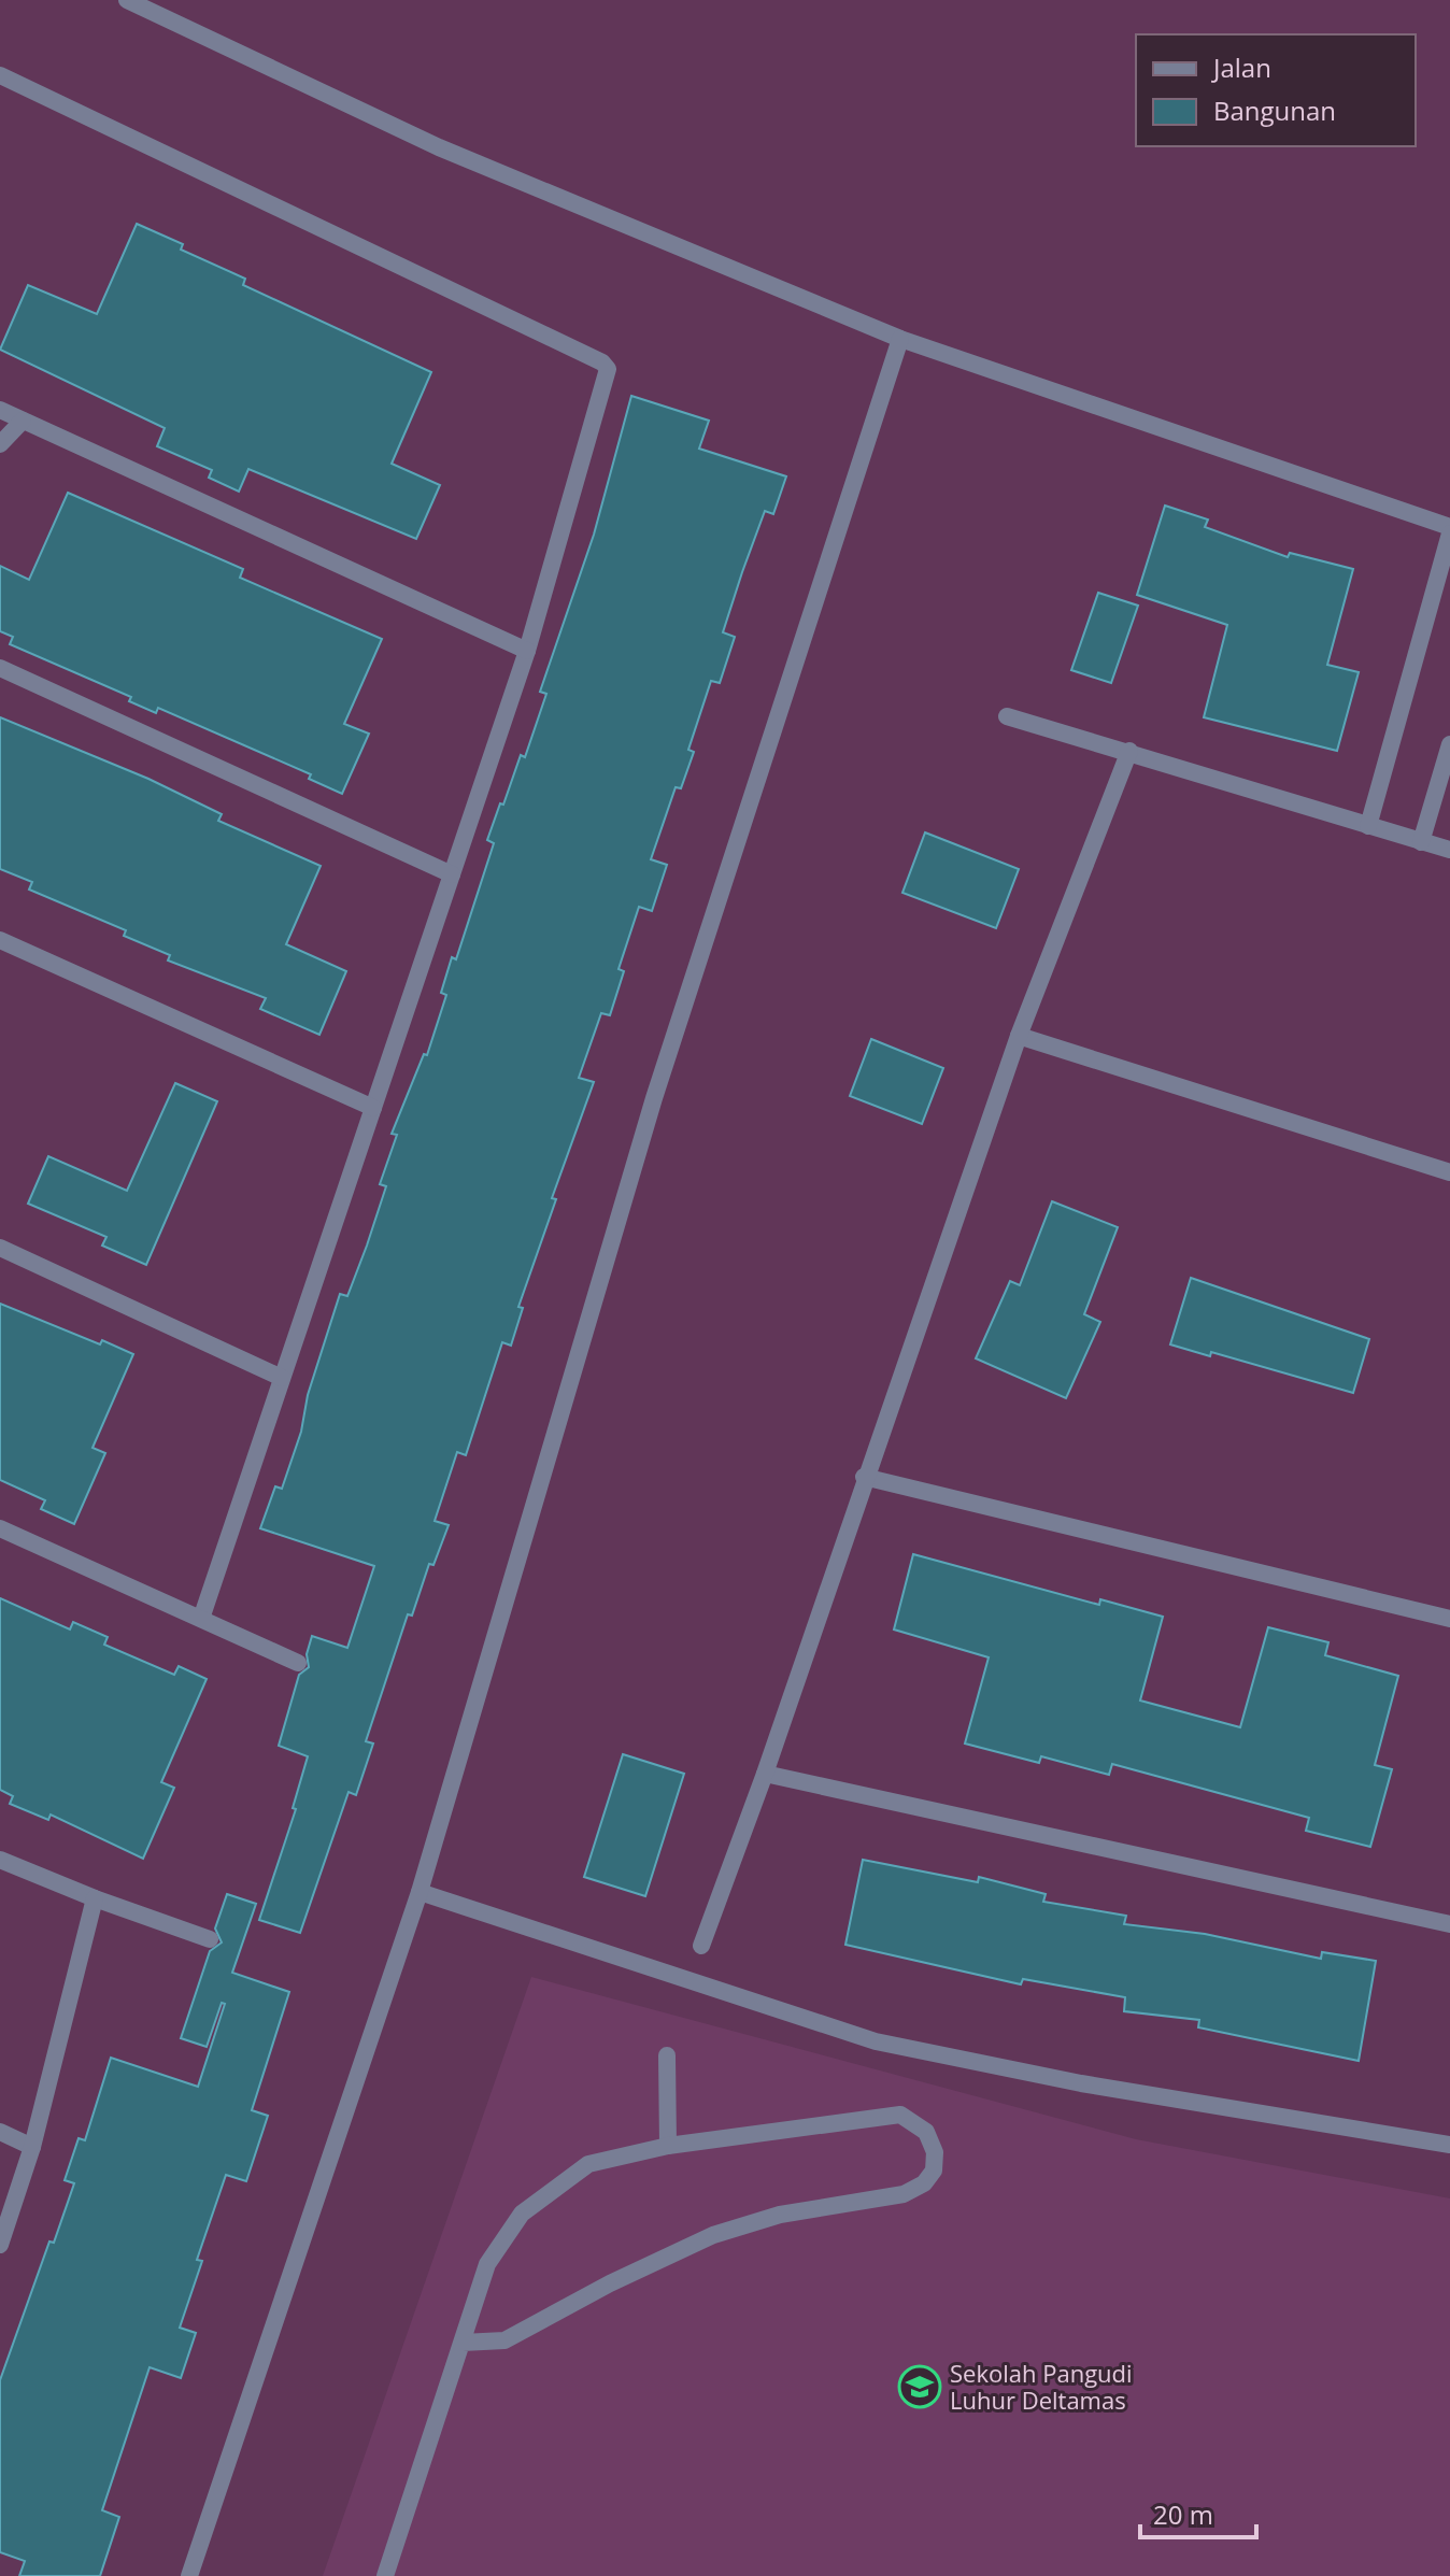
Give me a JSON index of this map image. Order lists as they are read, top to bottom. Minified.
{"places":{"school or university":["Sekolah Pangudi Luhur Deltamas"]},"legend":["Jalan","Bangunan"],"scale_bar":"20 m"}
